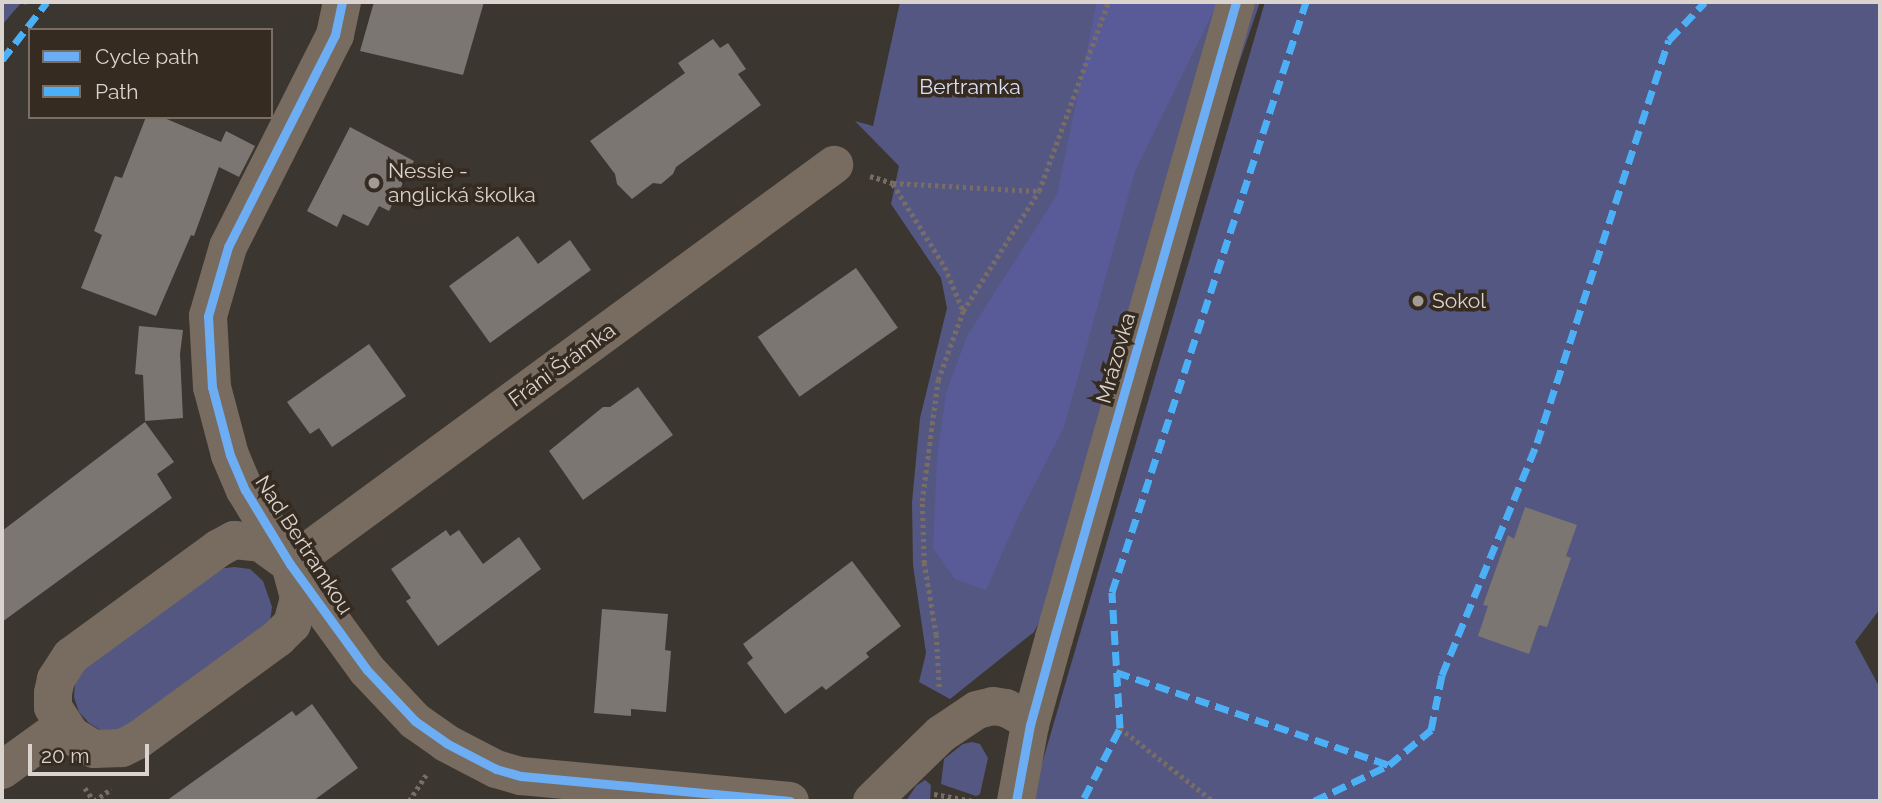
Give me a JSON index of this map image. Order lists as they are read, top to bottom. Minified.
{"streets":{"street":["Mrázovka","Fráni Šrámka","Nad Bertramkou"]},"crossings":[["Fráni Šrámka","Nad Bertramkou"]],"parks":["Bertramka"],"places":["Nessie - anglická školka","Sokol"],"legend":["Cycle path","Path"],"scale_bar":"20 m"}
